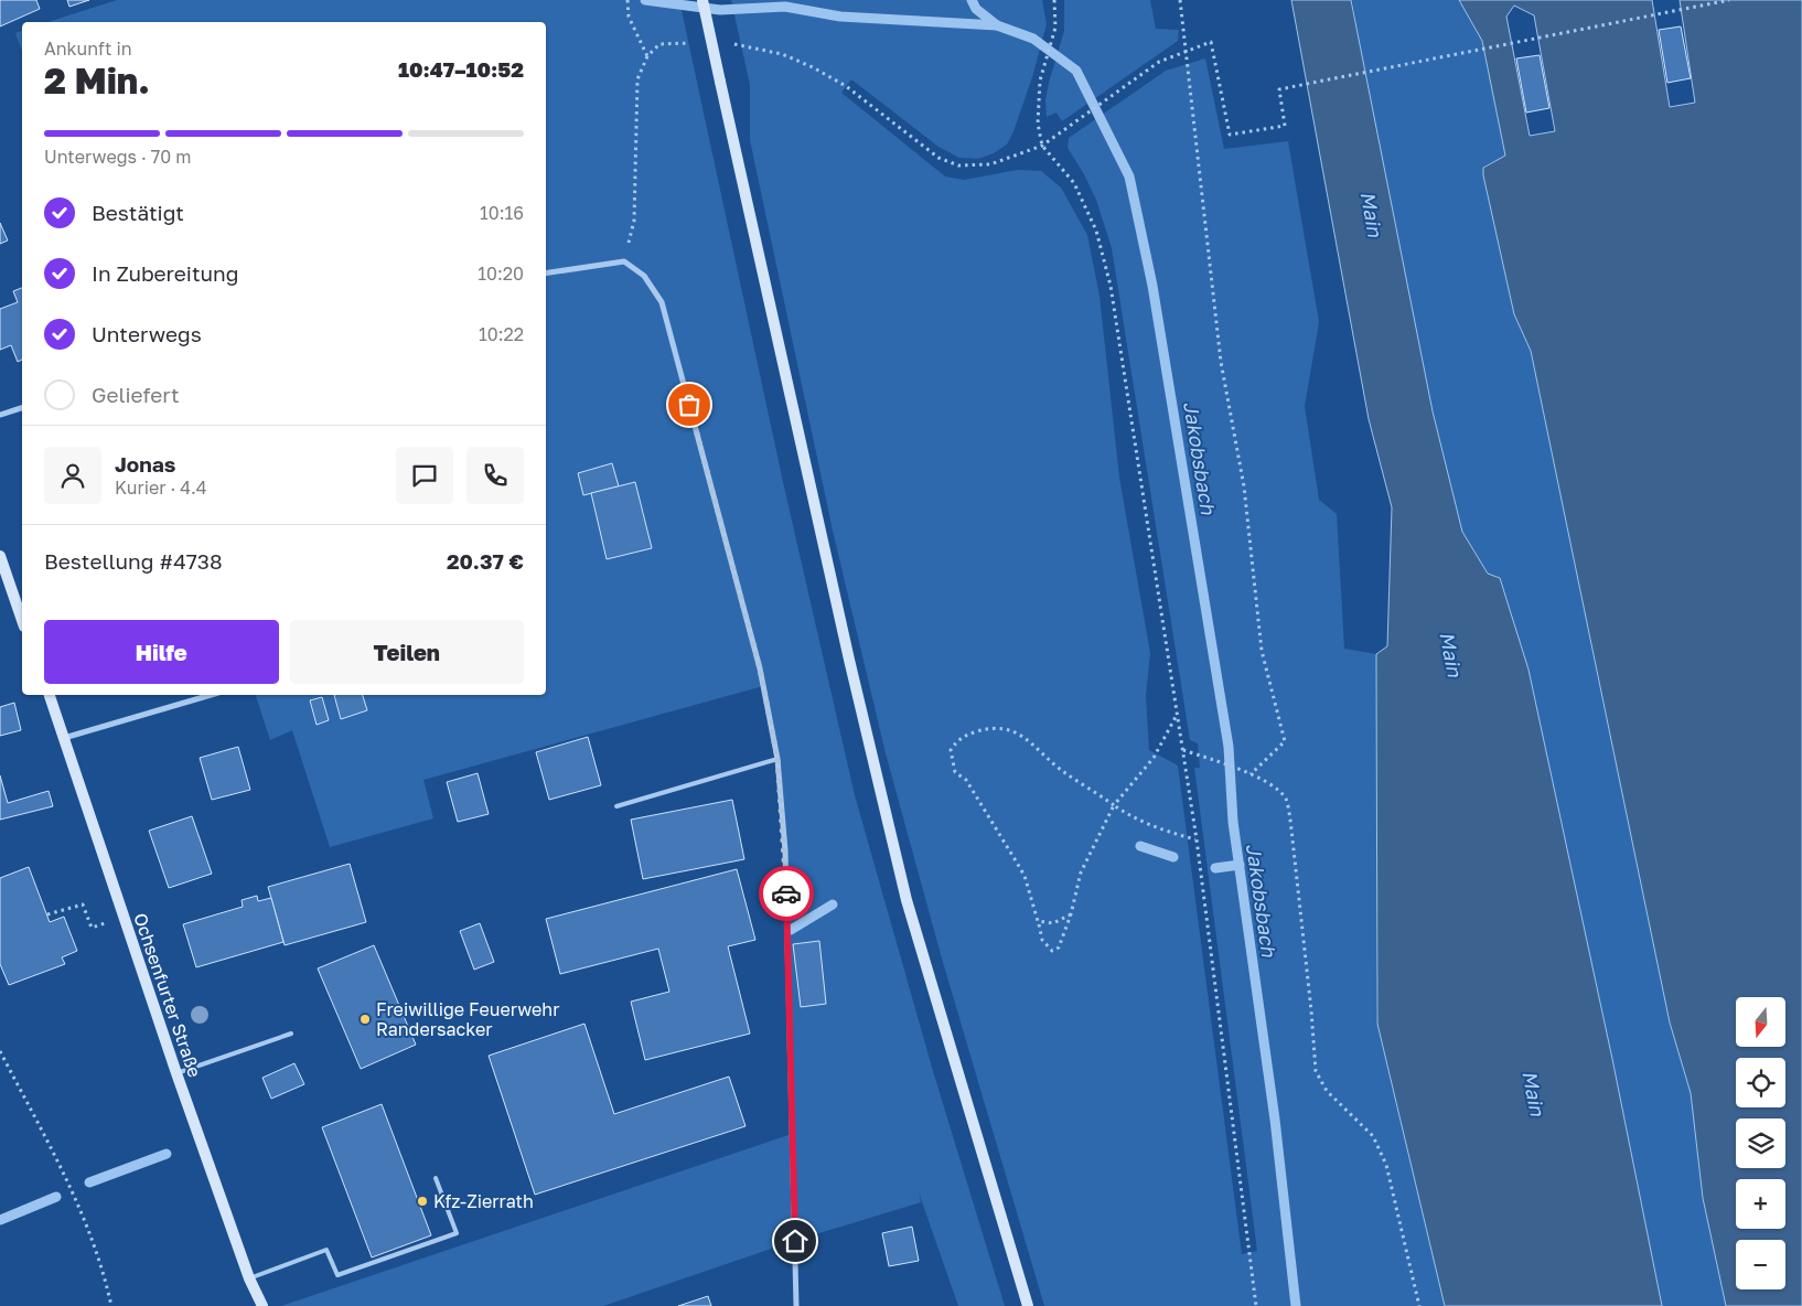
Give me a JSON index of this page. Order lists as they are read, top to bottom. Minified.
{"streets":{"main road":["Ochsenfurter Straße"]},"water":["Main","Jakobsbach"],"places":["Freiwillige Feuerwehr Randersacker","Kfz-Zierrath"],"north":"bottom","page":{"heading":["2 Min.","Ankunft in","10:47–10:52"],"panel":["Jonas","Kurier · 4.4","Bestellung #4738","20.37 €"],"bar":"Unterwegs · 70 m","list":[["Bestätigt","10:16"],["In Zubereitung","10:20"],["Unterwegs","10:22"],"Geliefert"],"buttons":["Hilfe","Teilen"],"map_buttons":["+","−"]}}
